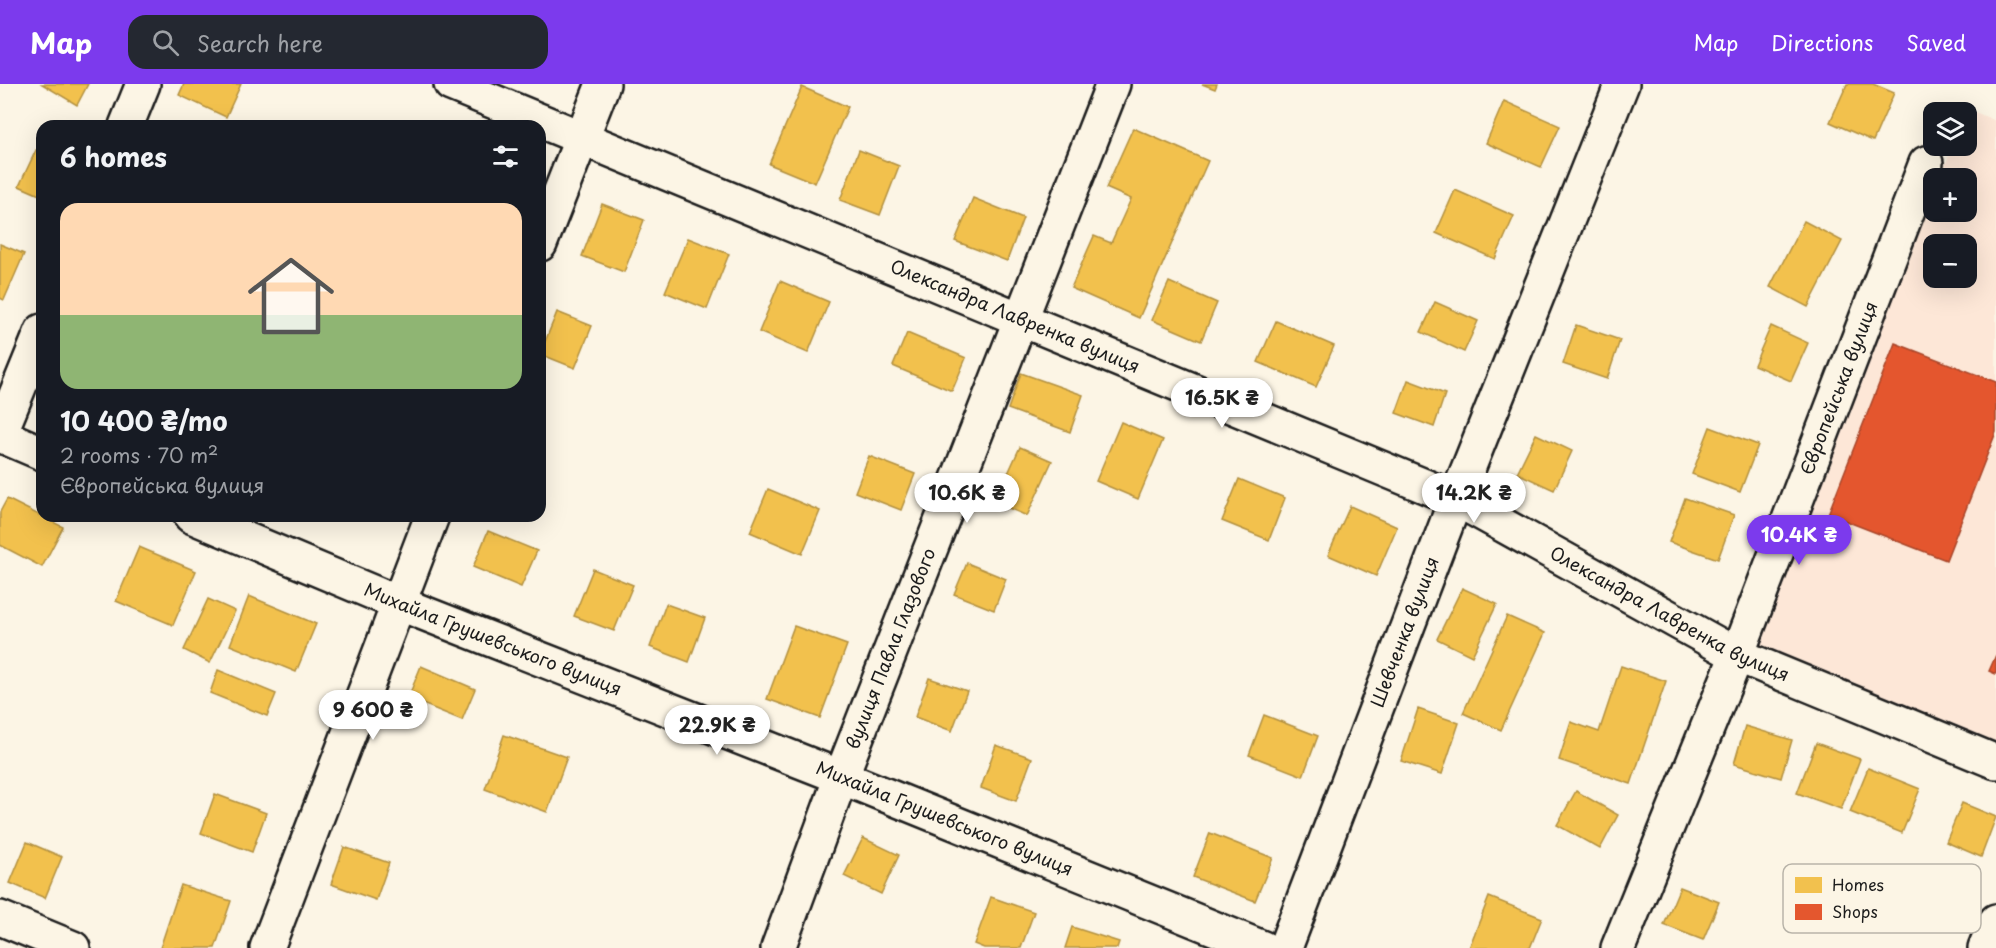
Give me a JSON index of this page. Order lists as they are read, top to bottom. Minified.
{"streets":{"street":["Олександра Лавренка вулиця","Європейська вулиця","Шевченка вулиця","Михайла Грушевського вулиця","вулиця Павла Глазового"]},"crossings":[["Олександра Лавренка вулиця","Європейська вулиця"],["Олександра Лавренка вулиця","Шевченка вулиця"],["Олександра Лавренка вулиця","вулиця Павла Глазового"],["Михайла Грушевського вулиця","вулиця Павла Глазового"]],"legend":["Homes","Shops"],"page":{"header":"Map","search":"Search here","nav":["Map","Directions","Saved"],"map_buttons":["+","−"],"heading":"6 homes","list":[{"name":"10 400 ₴/mo","note":"2 rooms · 70 m² · Європейська вулиця"}],"price":["16.5K ₴","10.6K ₴","14.2K ₴","10.4K ₴","9 600 ₴","22.9K ₴"]}}
